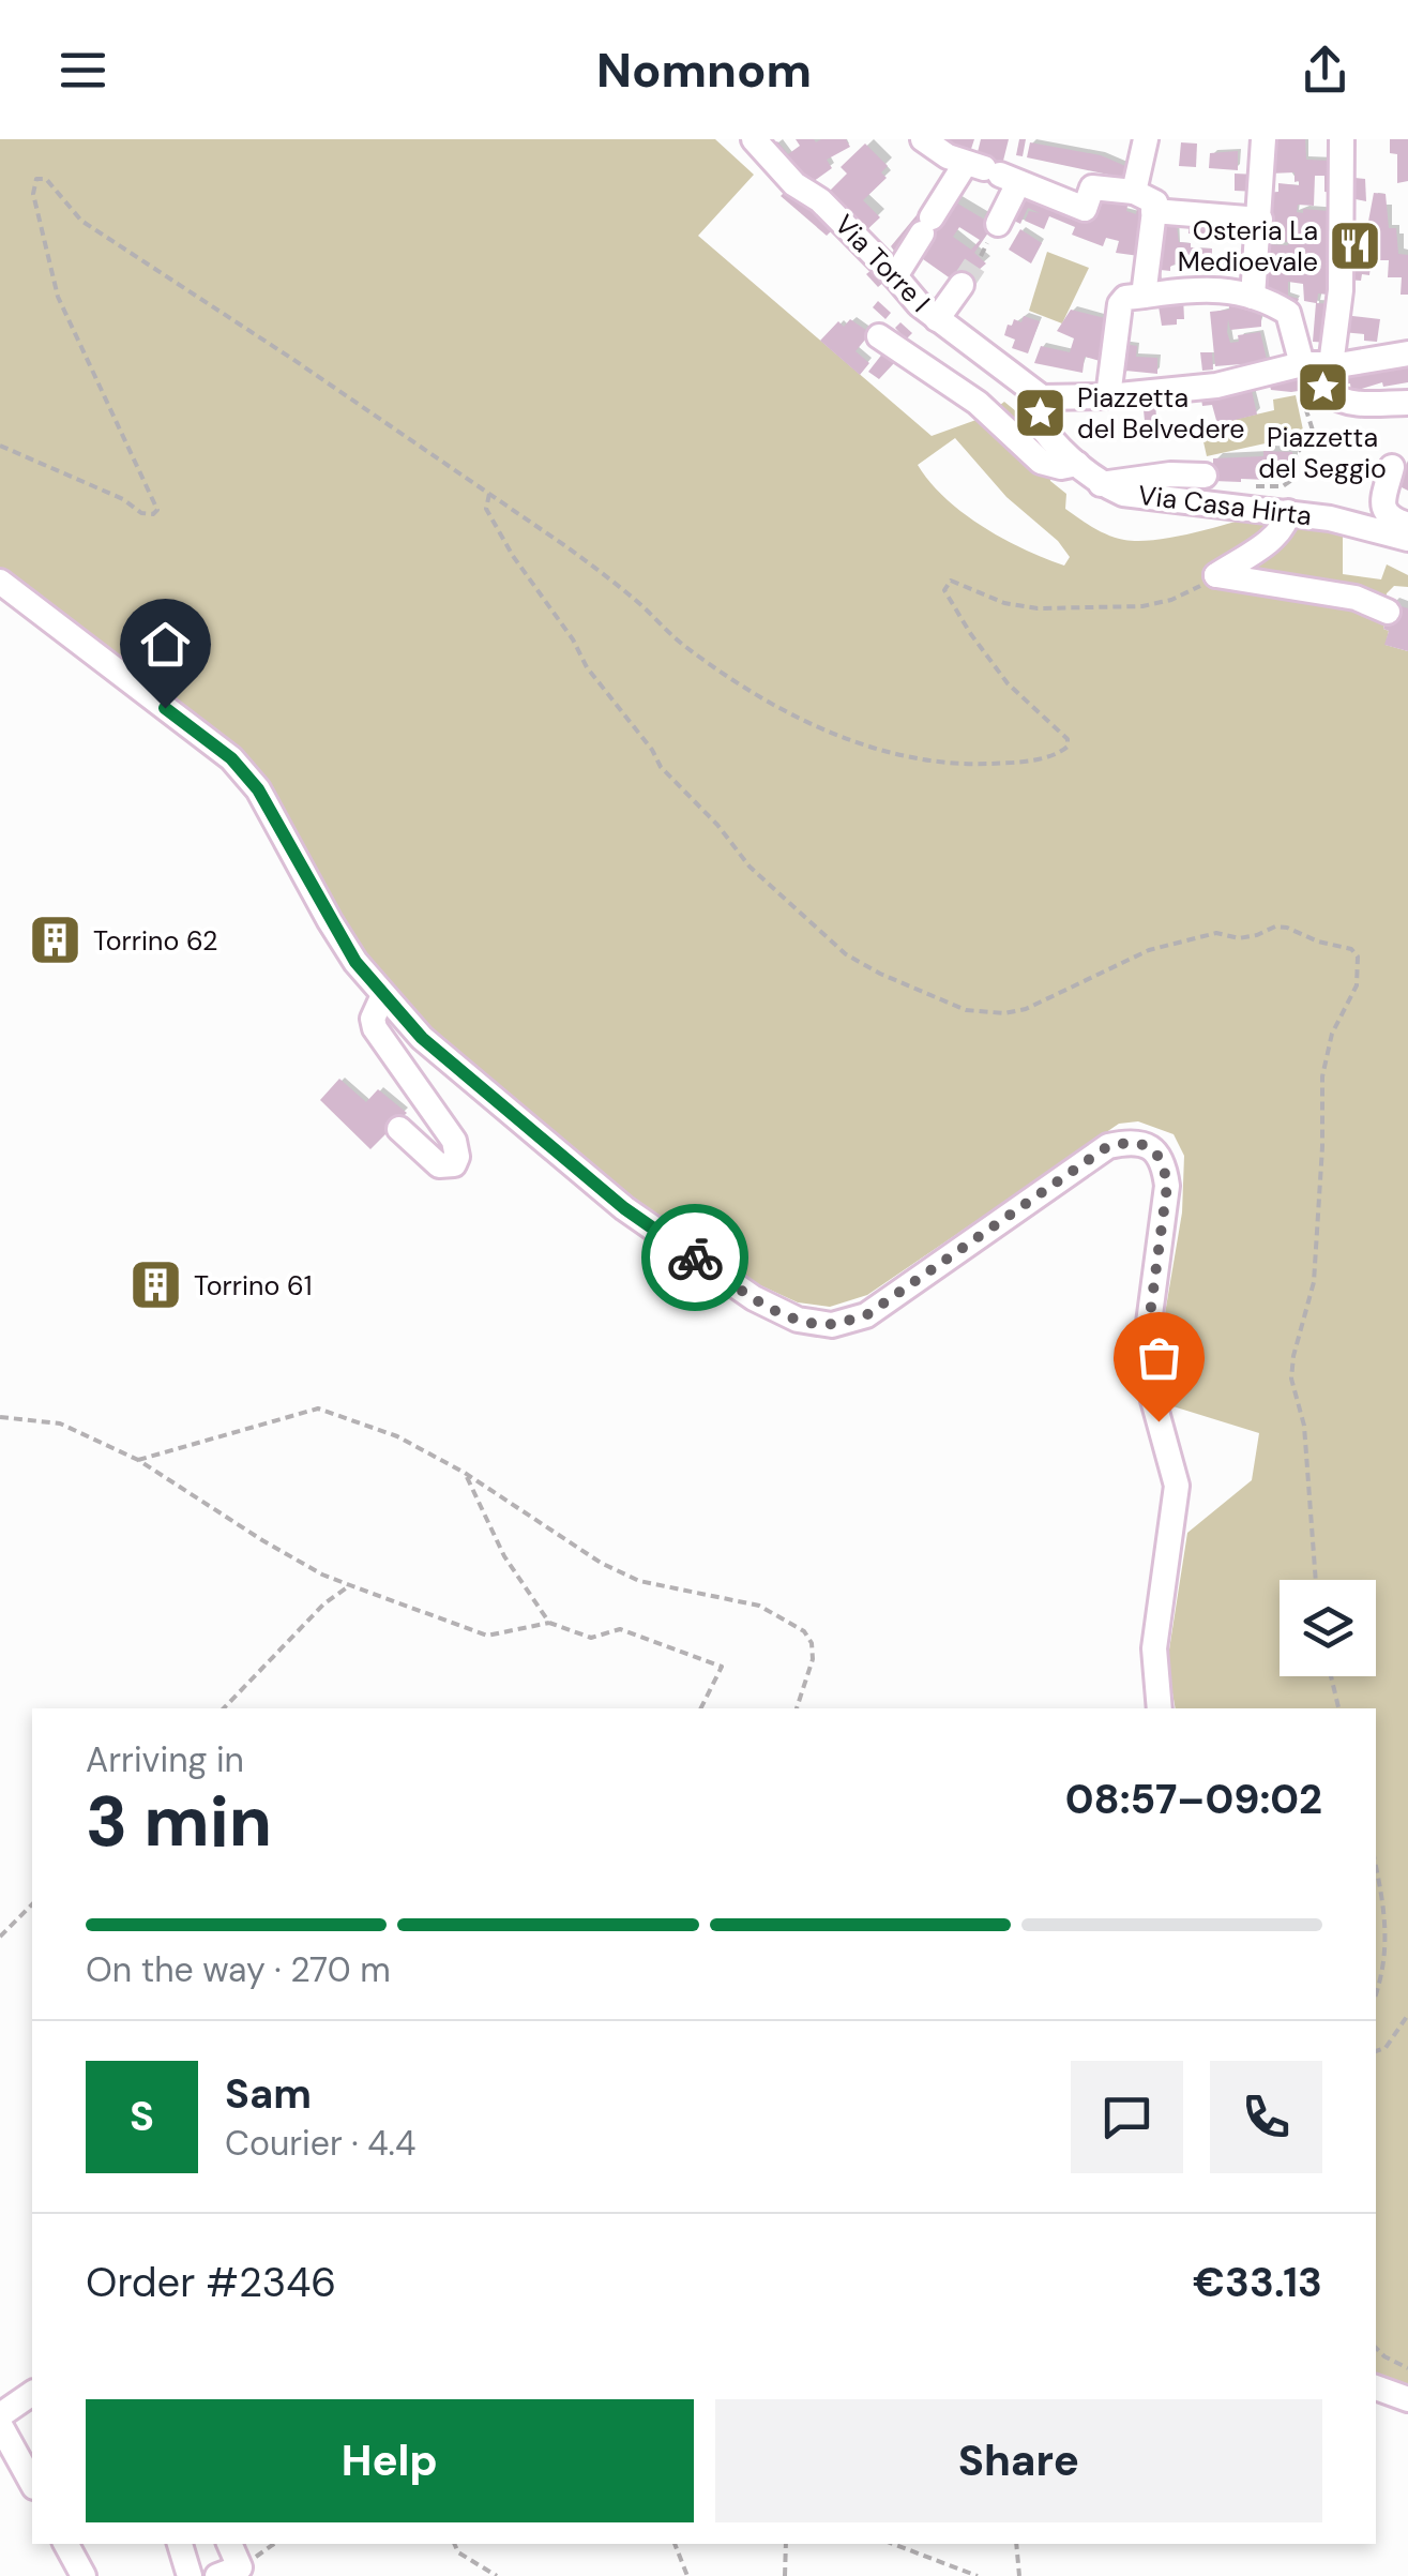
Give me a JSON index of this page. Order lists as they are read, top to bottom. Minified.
{"streets":{"street":["Via Torre I","Via Casa Hirta"]},"crossings":[["Via Torre I","Via Casa Hirta"]],"places":{"restaurant":["Osteria La Medioevale"],"place":["Piazzetta del Seggio","Piazzetta del Belvedere"],"building":["Torrino 62","Torrino 61"]},"page":{"header":"Nomnom","heading":["3 min","Arriving in","08:57–09:02"],"panel":["Sam","Courier · 4.4","Order #2346","€33.13"],"bar":"On the way · 270 m","round":"S","buttons":["Help","Share"]}}
